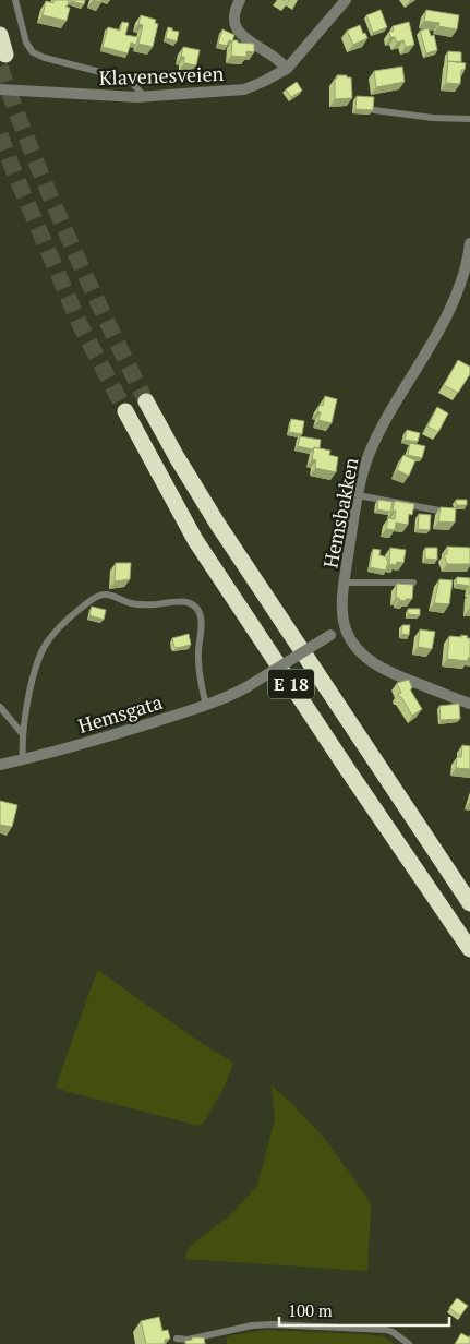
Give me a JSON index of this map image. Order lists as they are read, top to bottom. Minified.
{"streets":{"highway":["E 18"],"street":["Klavenesveien","Hemsbakken","Hemsgata"]},"crossings":[["Hemsbakken","Hemsgata"]],"scale_bar":"100 m"}
